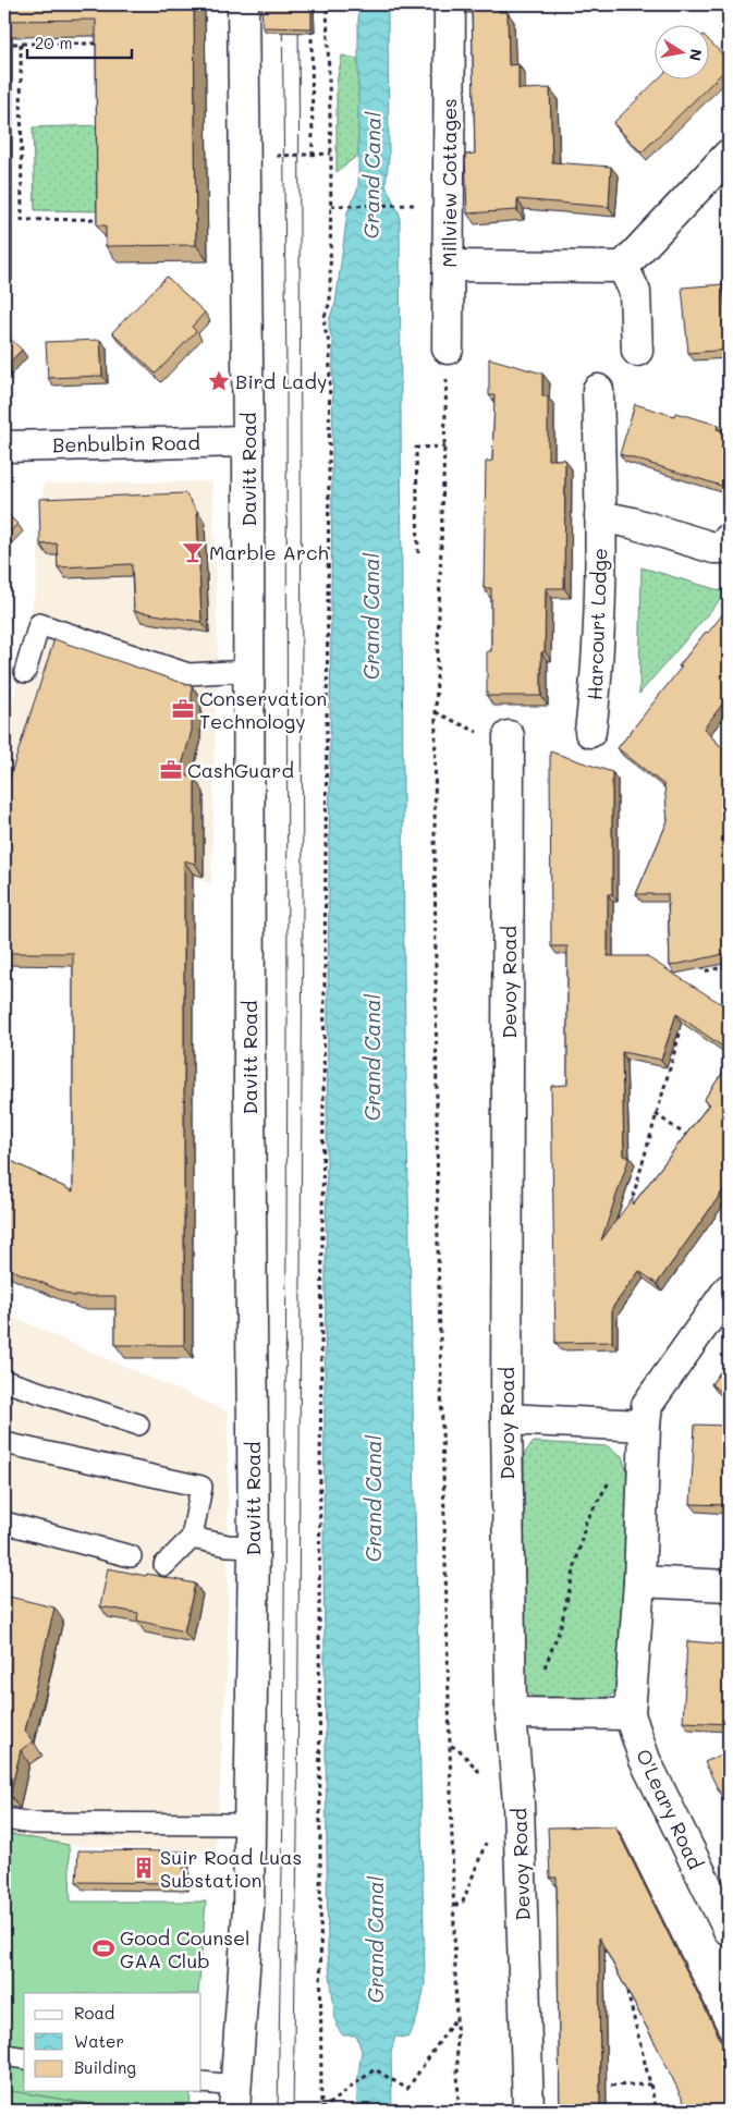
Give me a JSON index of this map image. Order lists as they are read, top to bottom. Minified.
{"streets":{"street":["Millview Cottages","Benbulbin Road","Davitt Road","Harcourt Lodge","Devoy Road","O'Leary Road"]},"crossings":[["Benbulbin Road","Davitt Road"]],"water":["Grand Canal"],"places":{"place":["Bird Lady"],"bar":["Marble Arch"],"office":["Conservation Technology","CashGuard"],"building":["Suir Road Luas Substation"],"sports":["Good Counsel GAA Club"]},"legend":["Road","Water","Building"],"scale_bar":"20 m","north":"right"}
